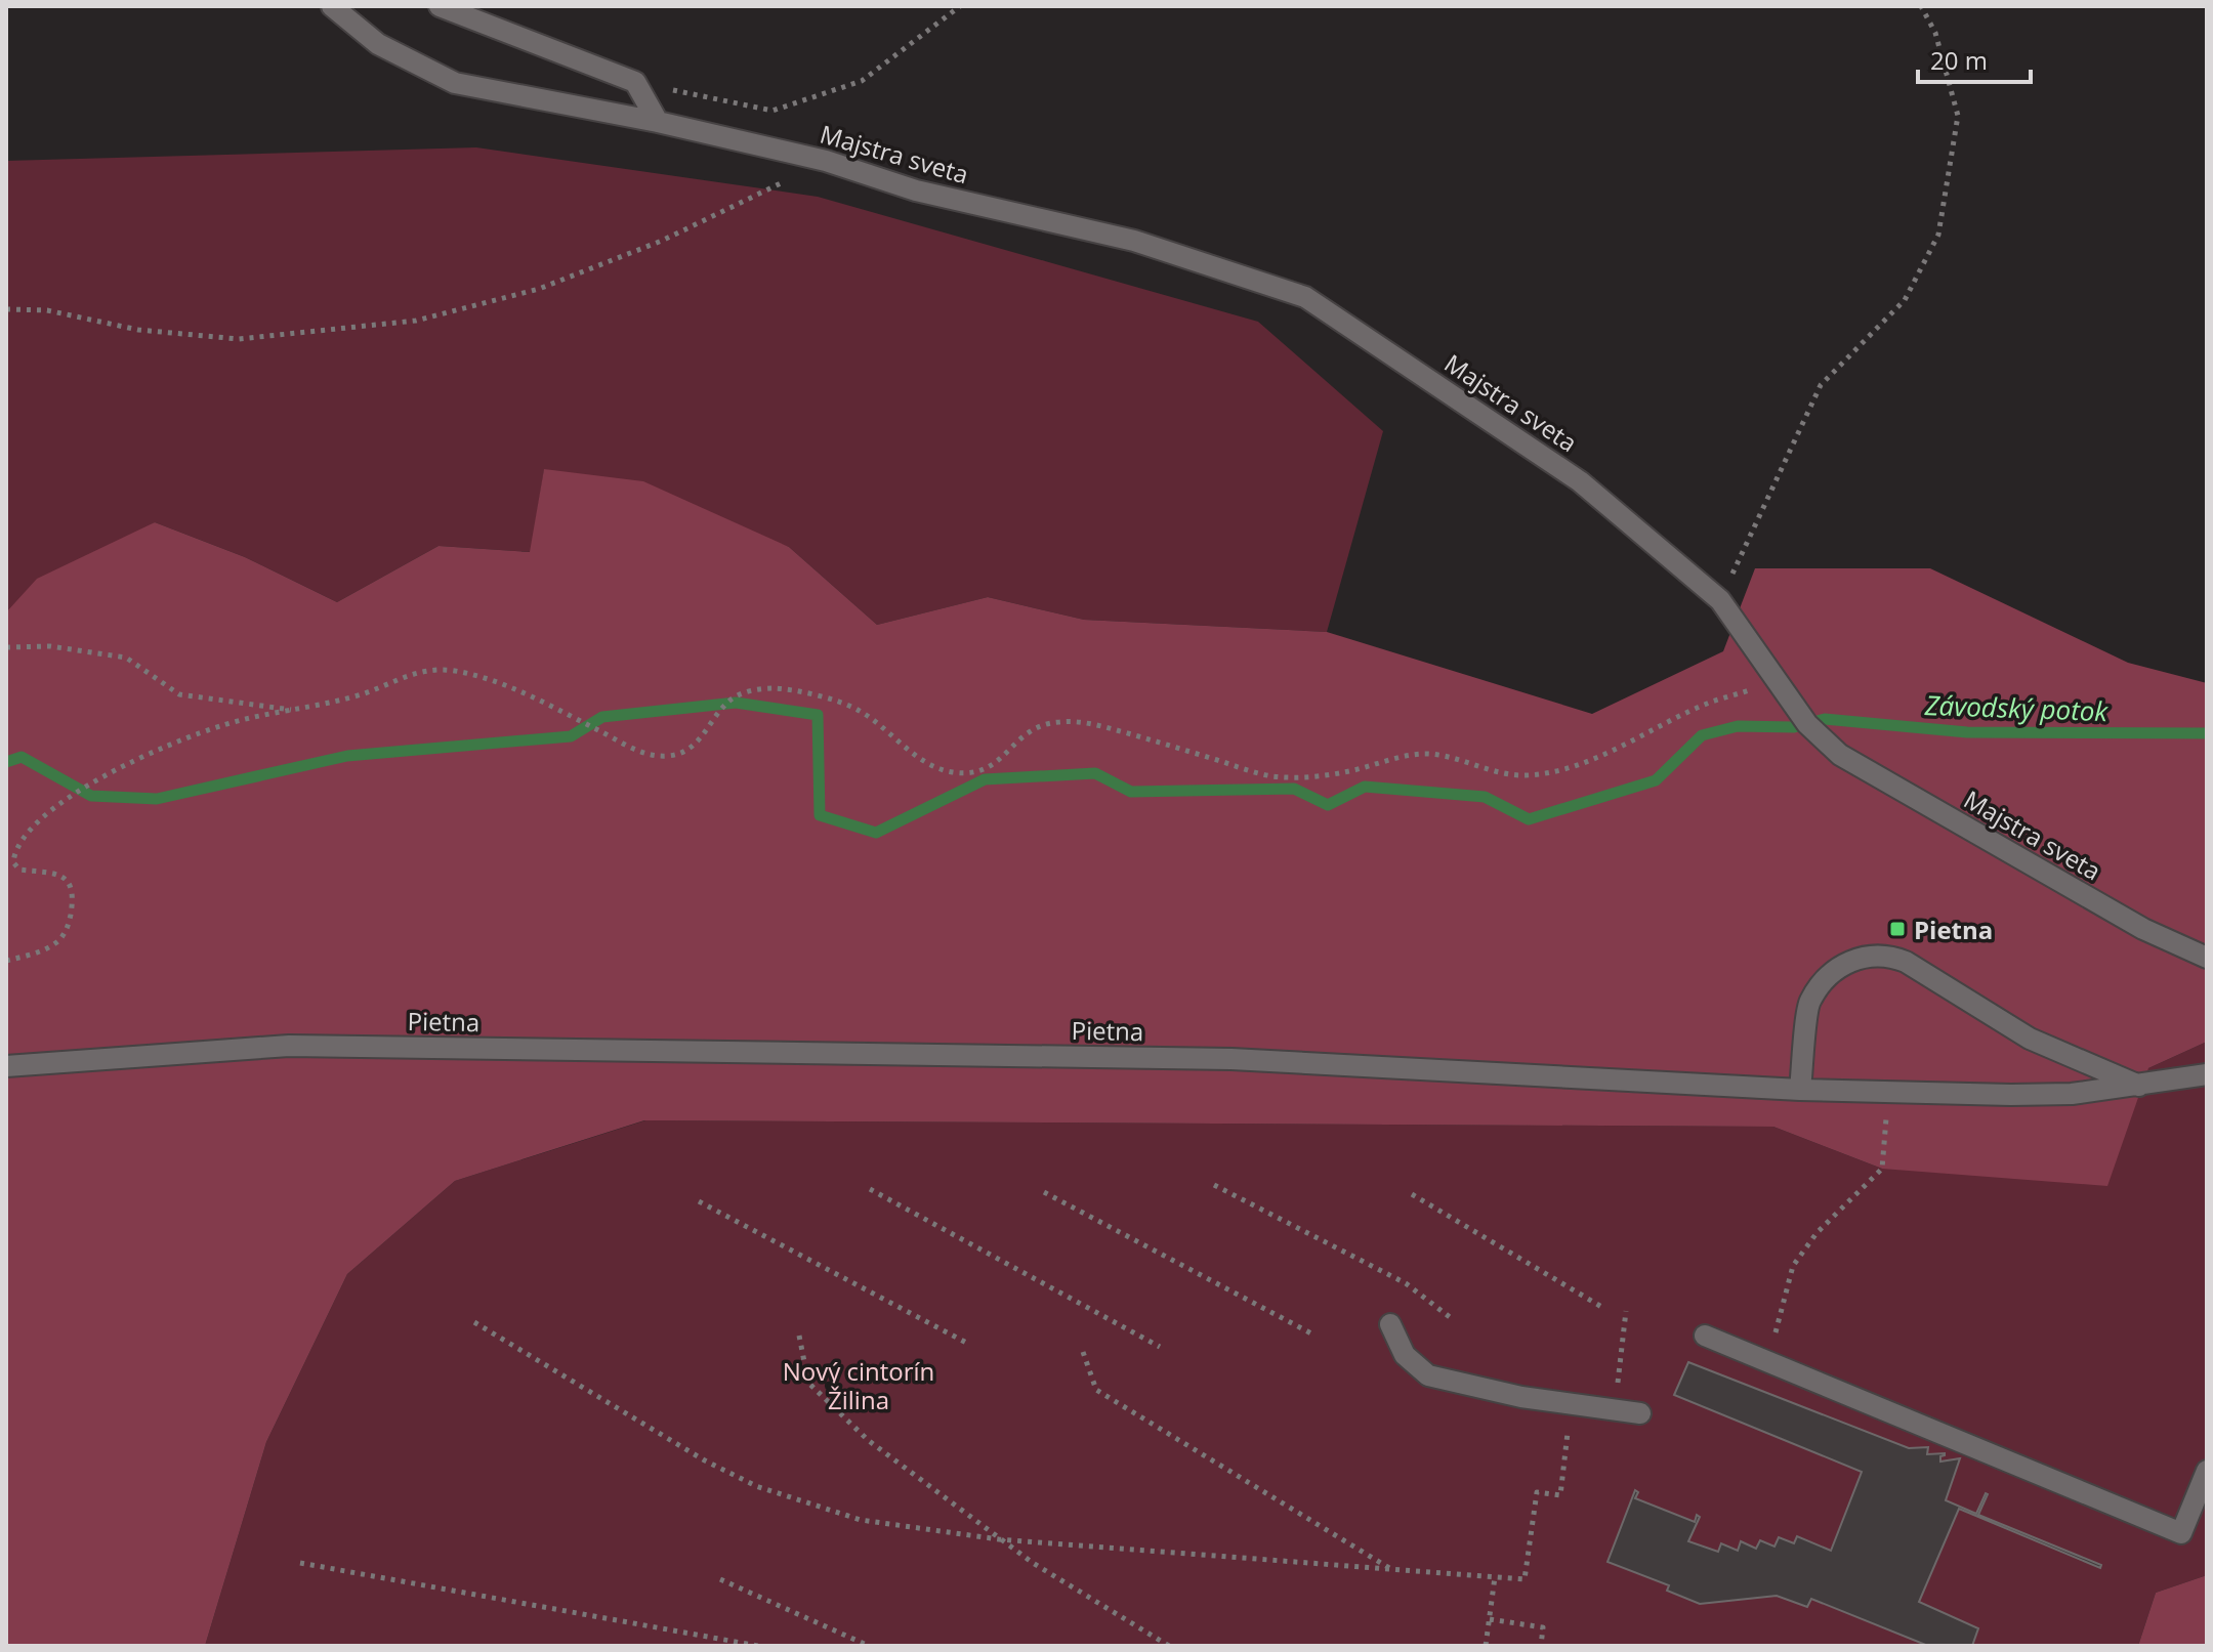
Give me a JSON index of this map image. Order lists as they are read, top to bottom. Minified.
{"streets":{"street":["Majstra sveta","Pietna"]},"water":["Závodský potok"],"parks":["Nový cintorín Žilina"],"places":{"transit":["Pietna"]},"scale_bar":"20 m"}
